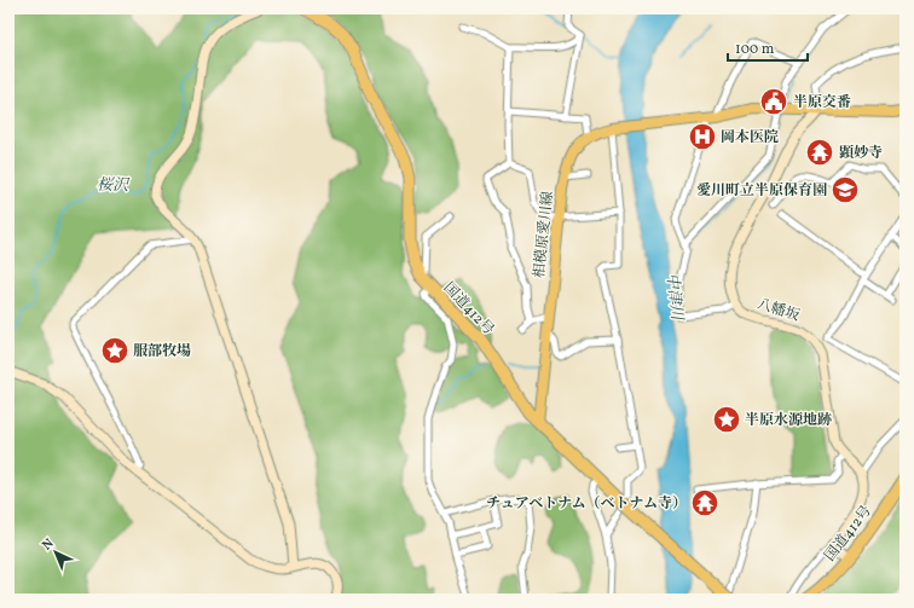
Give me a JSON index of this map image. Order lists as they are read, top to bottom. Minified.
{"streets":{"highway":["国道412号"],"main road":["相模原愛川線"],"street":["八幡坂"]},"crossings":[["相模原愛川線","国道412号"]],"water":["桜沢","中津川"],"places":{"public building":["半原交番"],"hospital":["岡本医院"],"temple":["顕妙寺","チュアベトナム（ベトナム寺）"],"school or university":["愛川町立半原保育園"],"place":["服部牧場","半原水源地跡"]},"scale_bar":"100 m","north":"top left"}
